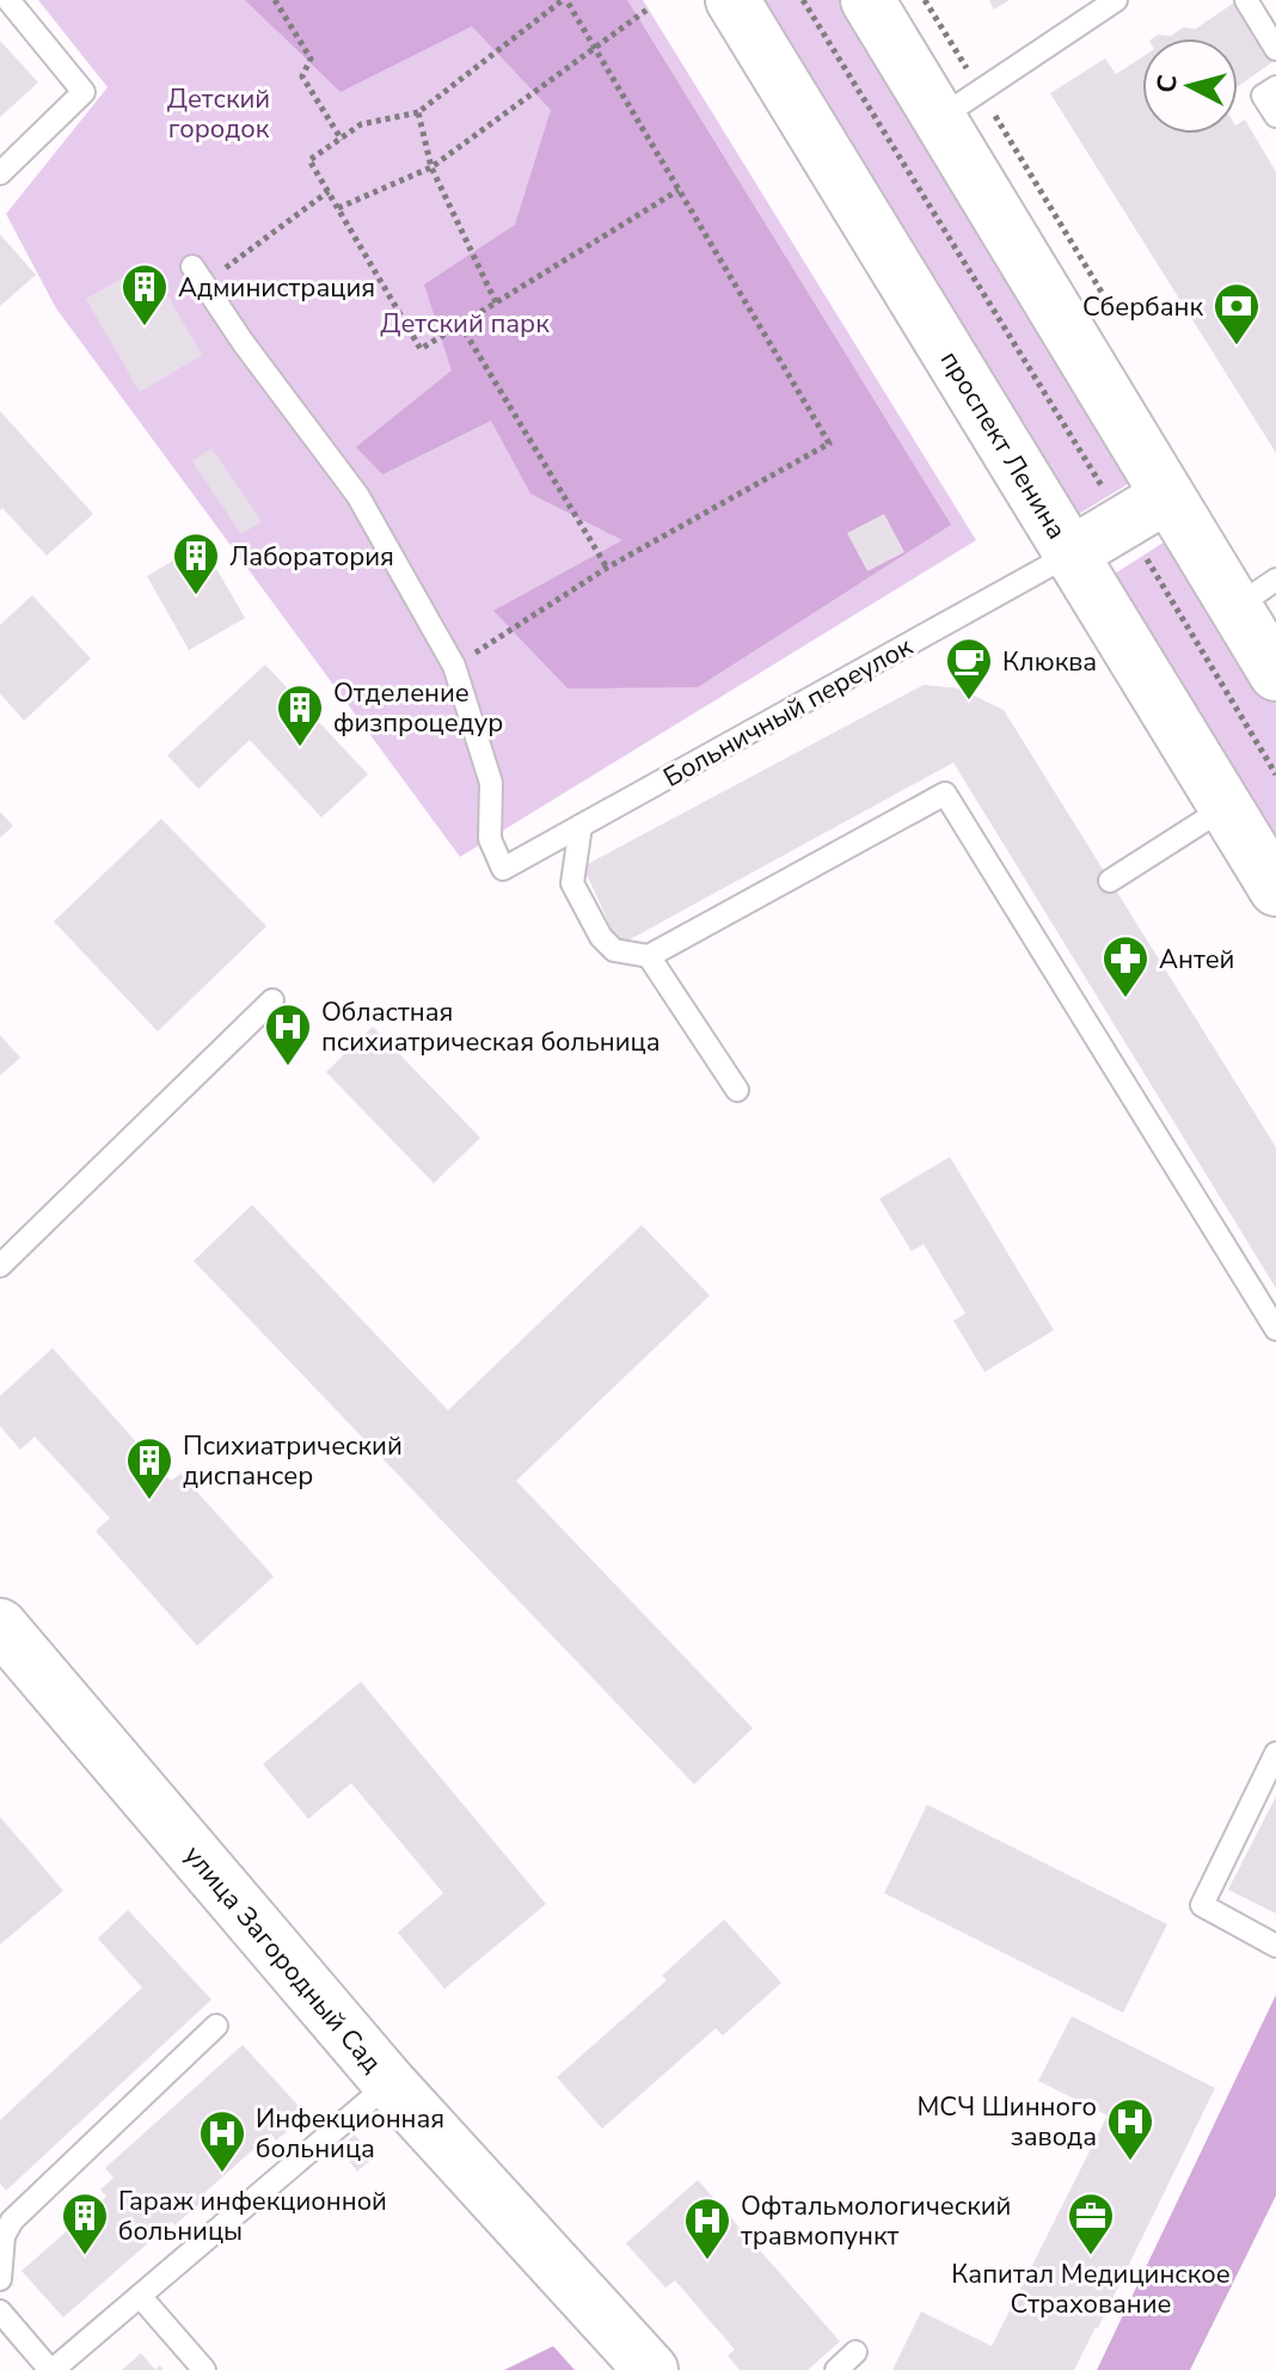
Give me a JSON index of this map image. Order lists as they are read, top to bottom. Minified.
{"streets":{"main road":["проспект Ленина","улица Загородный Сад"],"lane":["Больничный переулок"]},"crossings":[["проспект Ленина","Больничный переулок"]],"parks":["Детский городок","Детский парк"],"places":{"building":["Администрация","Лаборатория","Отделение физпроцедур","Психиатрический диспансер","Гараж инфекционной больницы"],"bank":["Сбербанк"],"cafe":["Клюква"],"pharmacy":["Антей"],"hospital":["Областная психиатрическая больница","МСЧ Шинного завода","Инфекционная больница","Офтальмологический травмопункт"],"office":["Капитал Медицинское Страхование"]},"north":"left"}
